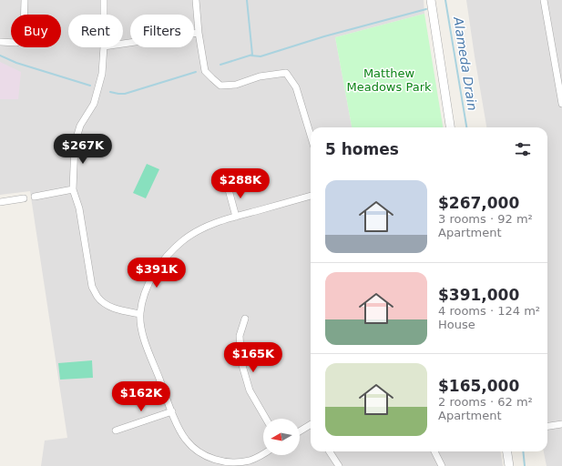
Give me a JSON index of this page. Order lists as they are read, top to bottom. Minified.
{"water":["Alameda Drain"],"parks":["Matthew Meadows Park"],"north":"left","page":{"chip":["Buy","Rent","Filters"],"heading":"5 homes","price":["$267K","$288K","$391K","$165K","$162K"],"list":[{"name":"$267,000","note":"3 rooms · 92 m² · Apartment"},{"name":"$391,000","note":"4 rooms · 124 m² · House"},{"name":"$165,000","note":"2 rooms · 62 m² · Apartment"}]}}
